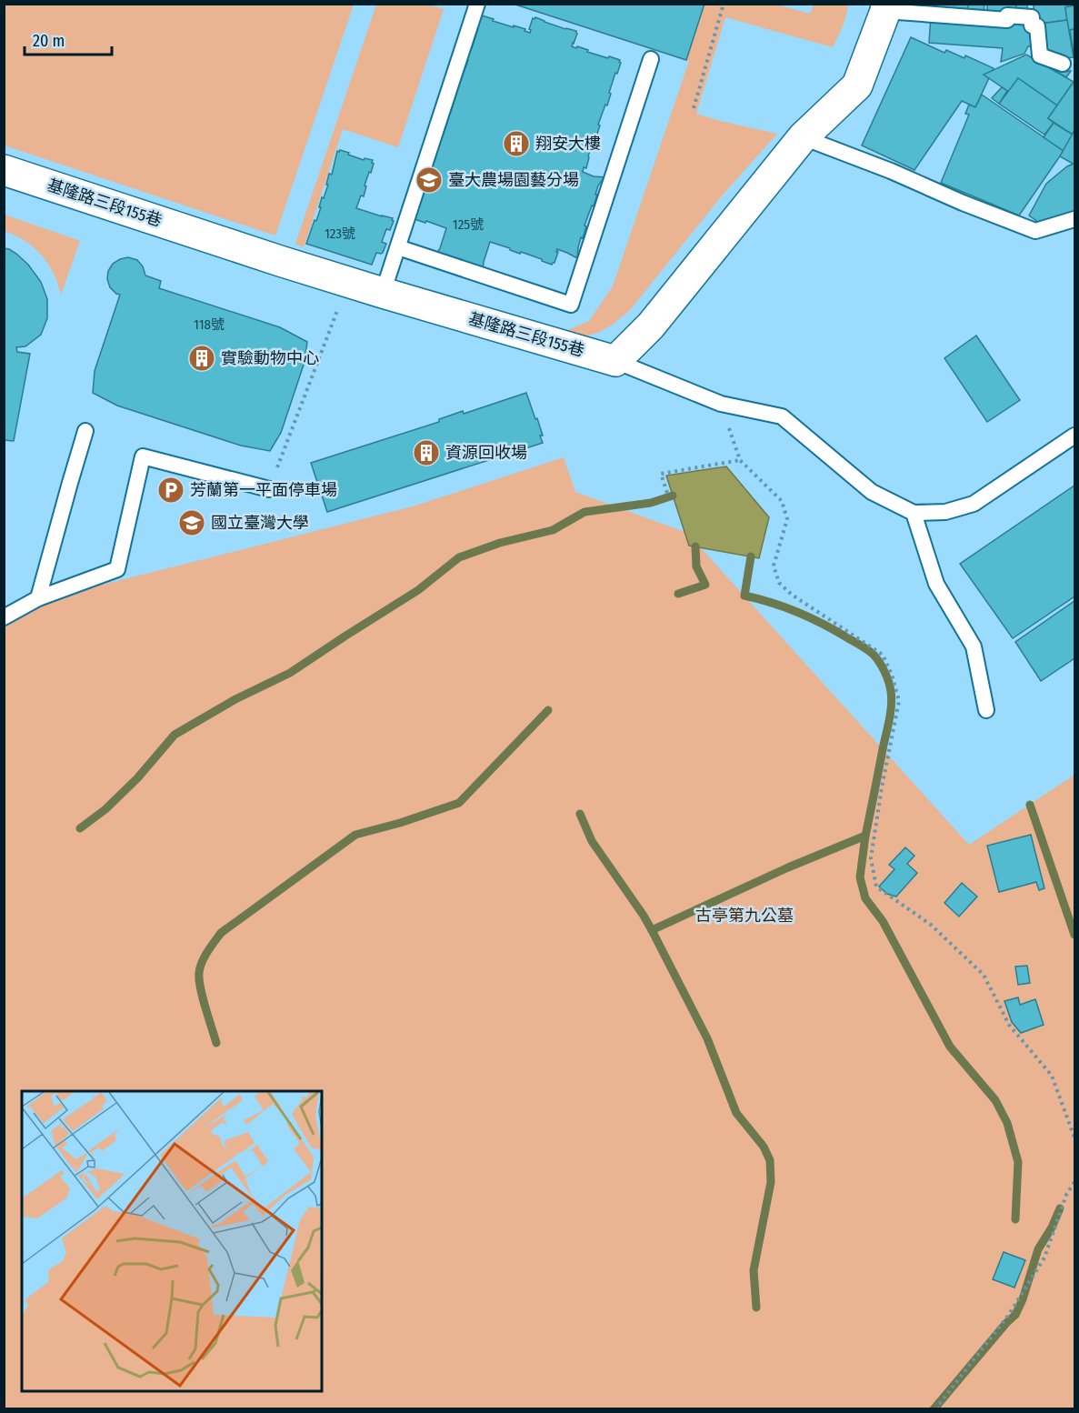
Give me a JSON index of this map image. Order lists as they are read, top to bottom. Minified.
{"streets":{"street":["基隆路三段155巷"]},"parks":["古亭第九公墓"],"places":{"building":["翔安大樓","實驗動物中心","資源回收場"],"school or university":["臺大農場園藝分場","國立臺灣大學"],"parking":["芳蘭第一平面停車場"]},"house_numbers":["125號","123號","118號"],"scale_bar":"20 m"}
